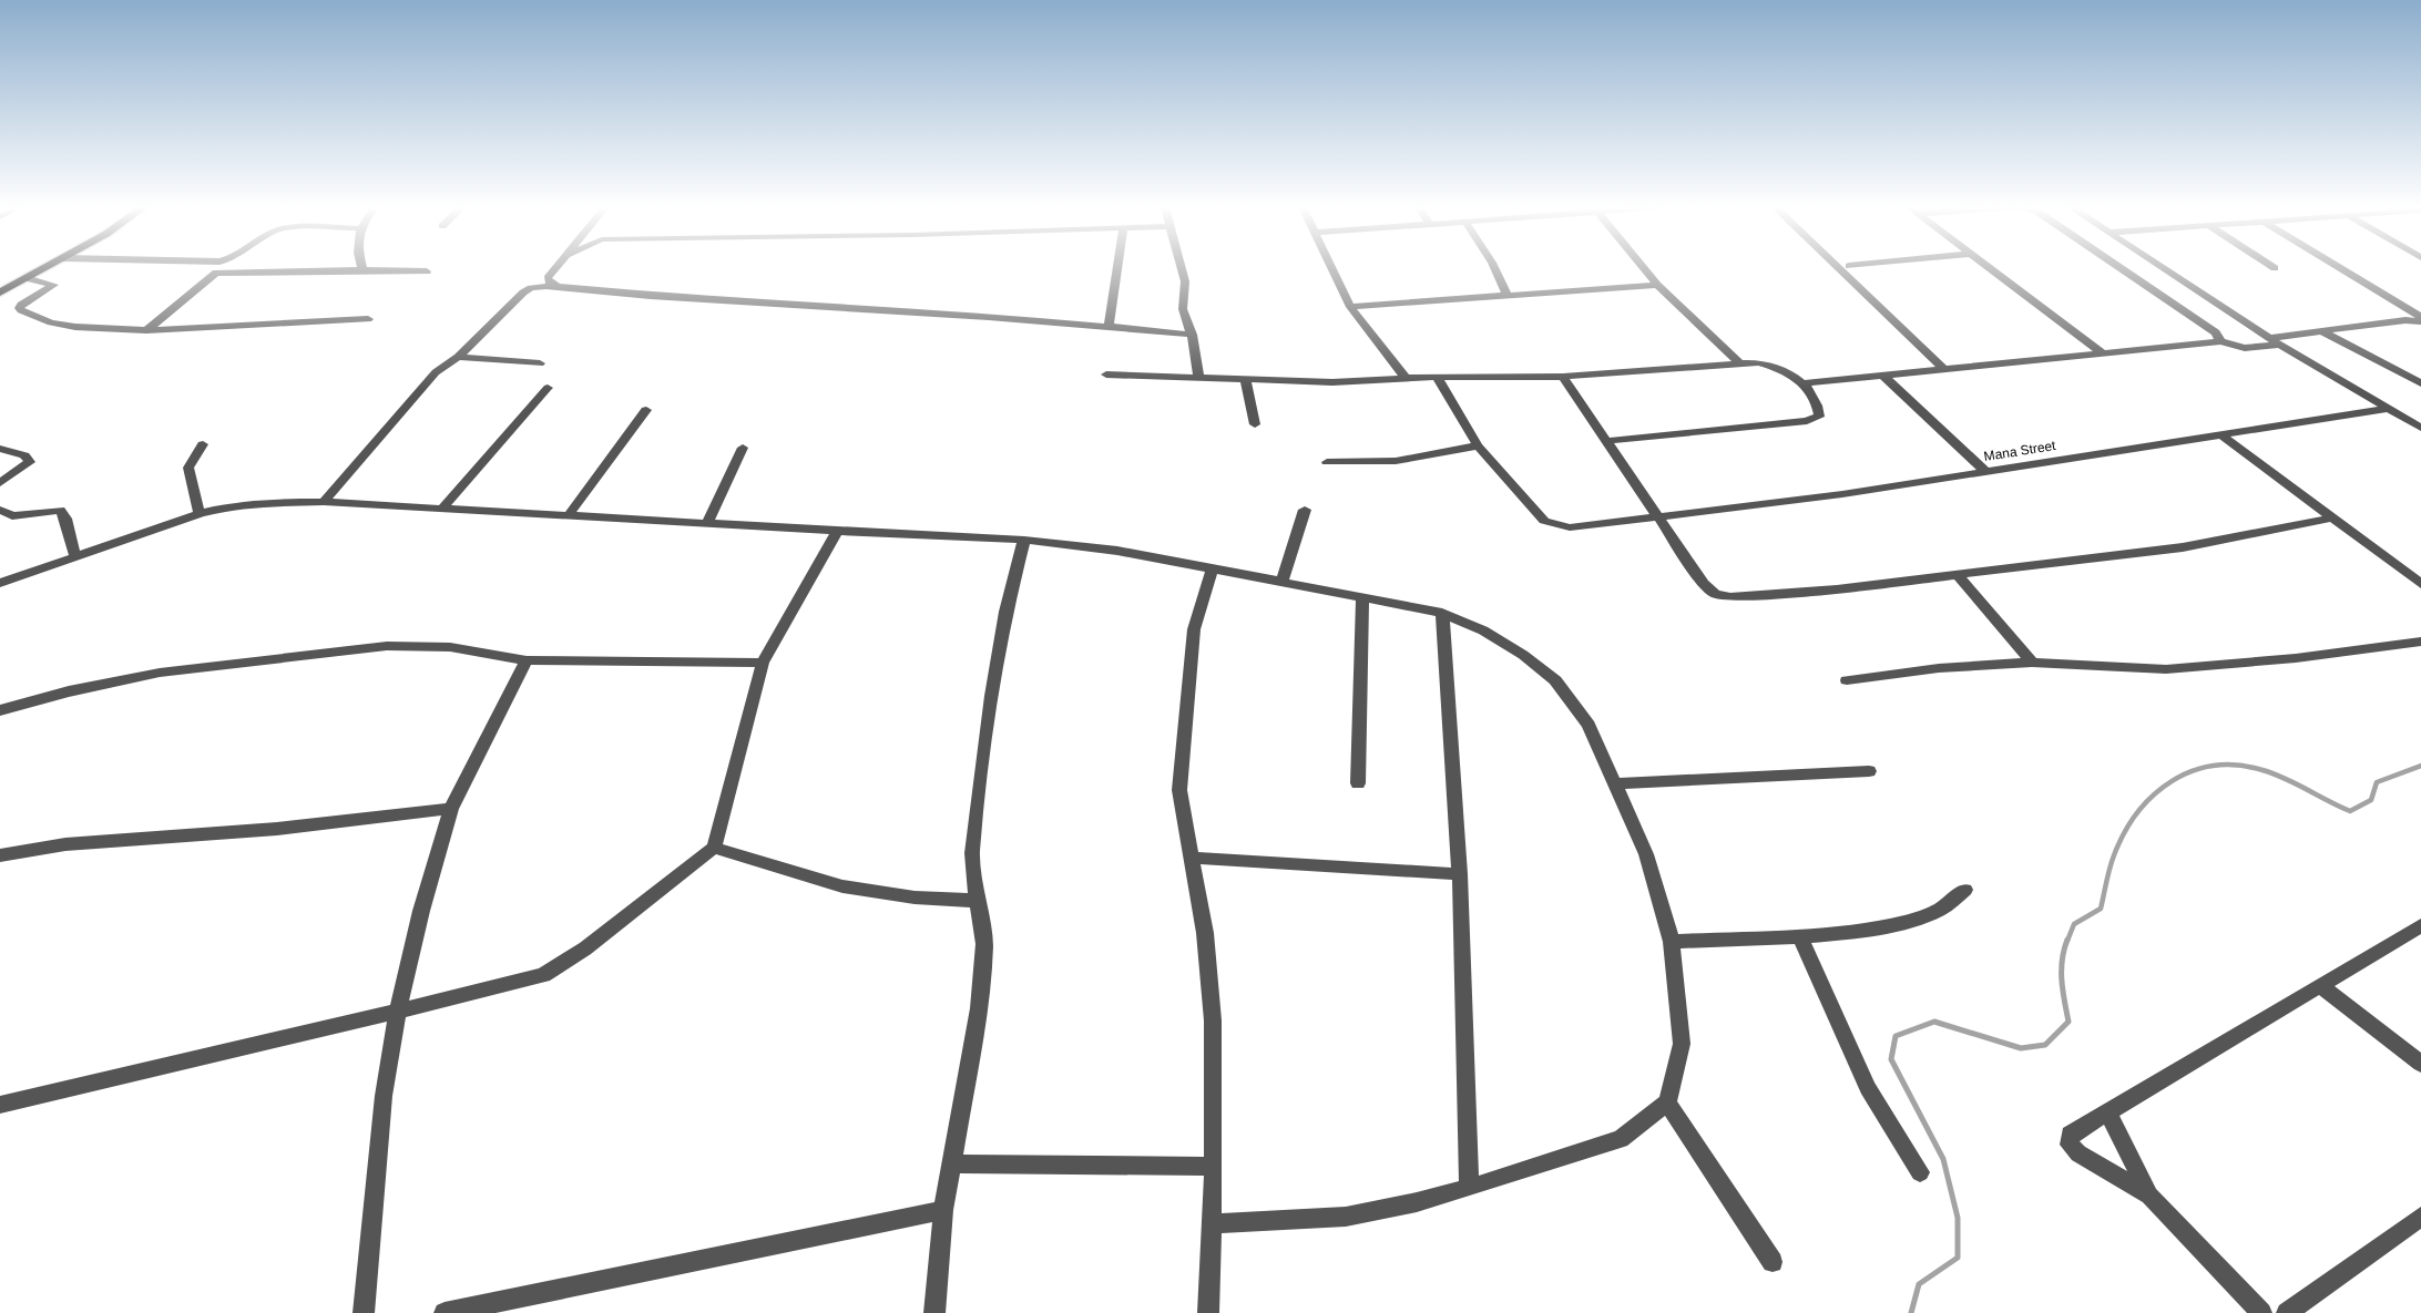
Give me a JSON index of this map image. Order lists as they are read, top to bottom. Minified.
{"streets":{"street":["Mana Street"]}}
